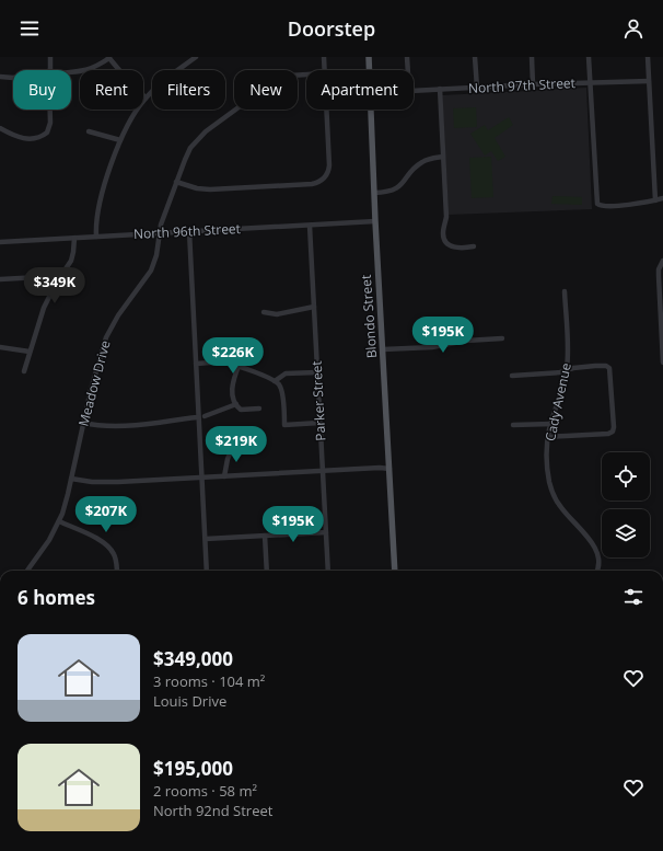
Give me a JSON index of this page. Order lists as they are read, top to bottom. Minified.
{"streets":{"main road":["Blondo Street"],"street":["North 97th Street","North 96th Street","Meadow Drive","Parker Street","Cady Avenue"]},"crossings":[["North 96th Street","Blondo Street"],["North 96th Street","Meadow Drive"],["North 96th Street","Parker Street"]],"page":{"header":"Doorstep","chip":["Buy","Rent","Filters","New","Apartment"],"price":["$349K","$195K","$226K","$219K","$207K","$195K"],"heading":"6 homes","list":[{"name":"$349,000","note":"3 rooms · 104 m² · Louis Drive"},{"name":"$195,000","note":"2 rooms · 58 m² · North 92nd Street"}]}}
